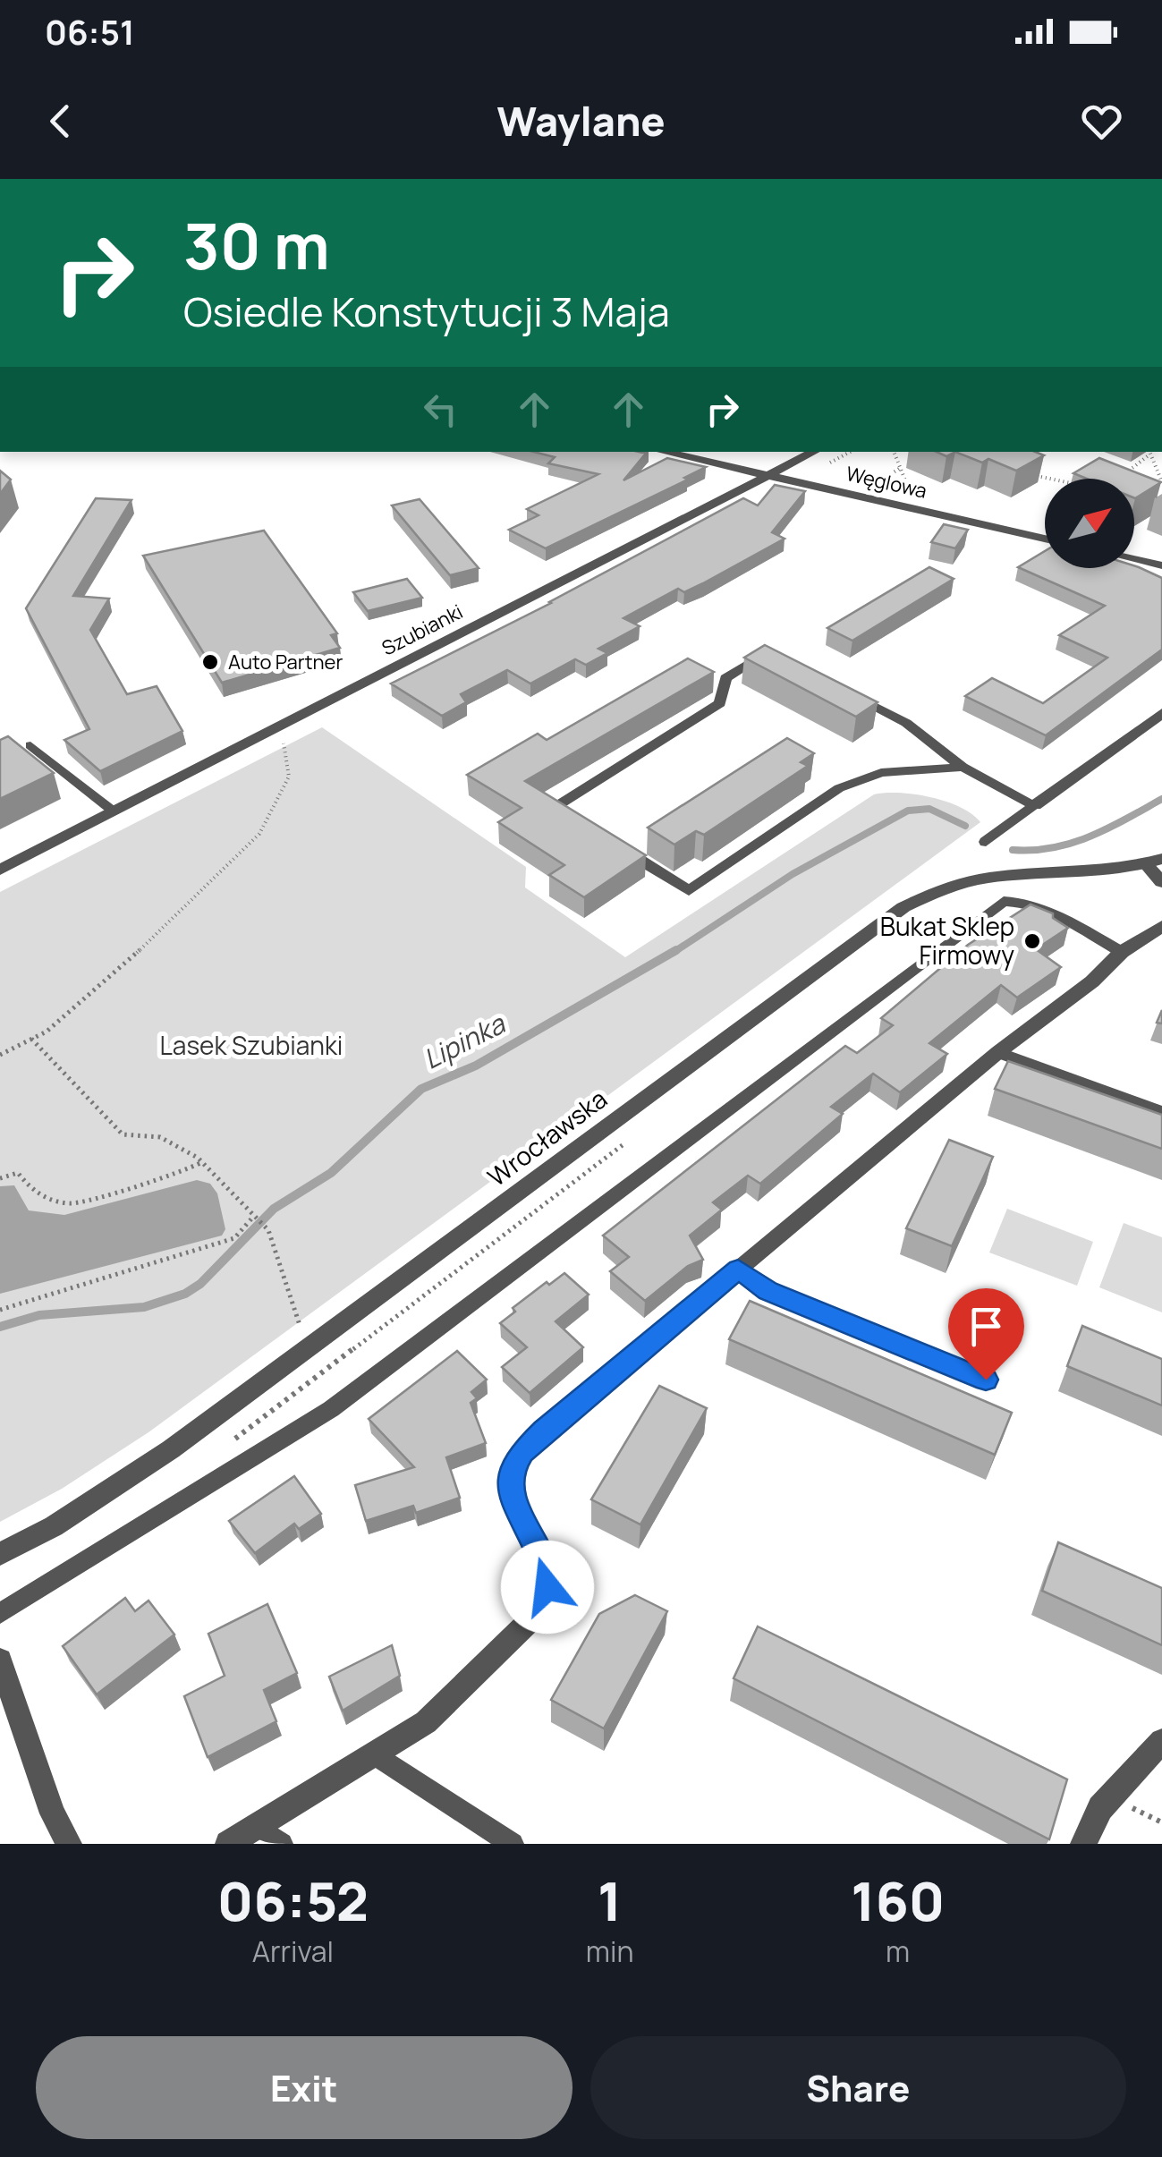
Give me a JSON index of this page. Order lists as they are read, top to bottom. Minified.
{"streets":{"street":["Węglowa","Szubianki","Wrocławska"]},"crossings":[["Węglowa","Szubianki"]],"water":["Lipinka"],"parks":["Lasek Szubianki"],"places":["Auto Partner","Bukat Sklep Firmowy"],"north":"top right","page":{"status":"06:51","header":"Waylane","turn":["30 m","Osiedle Konstytucji 3 Maja"],"eta":["06:52","Arrival","1","min","160","m"],"buttons":["Exit","Share"]}}
